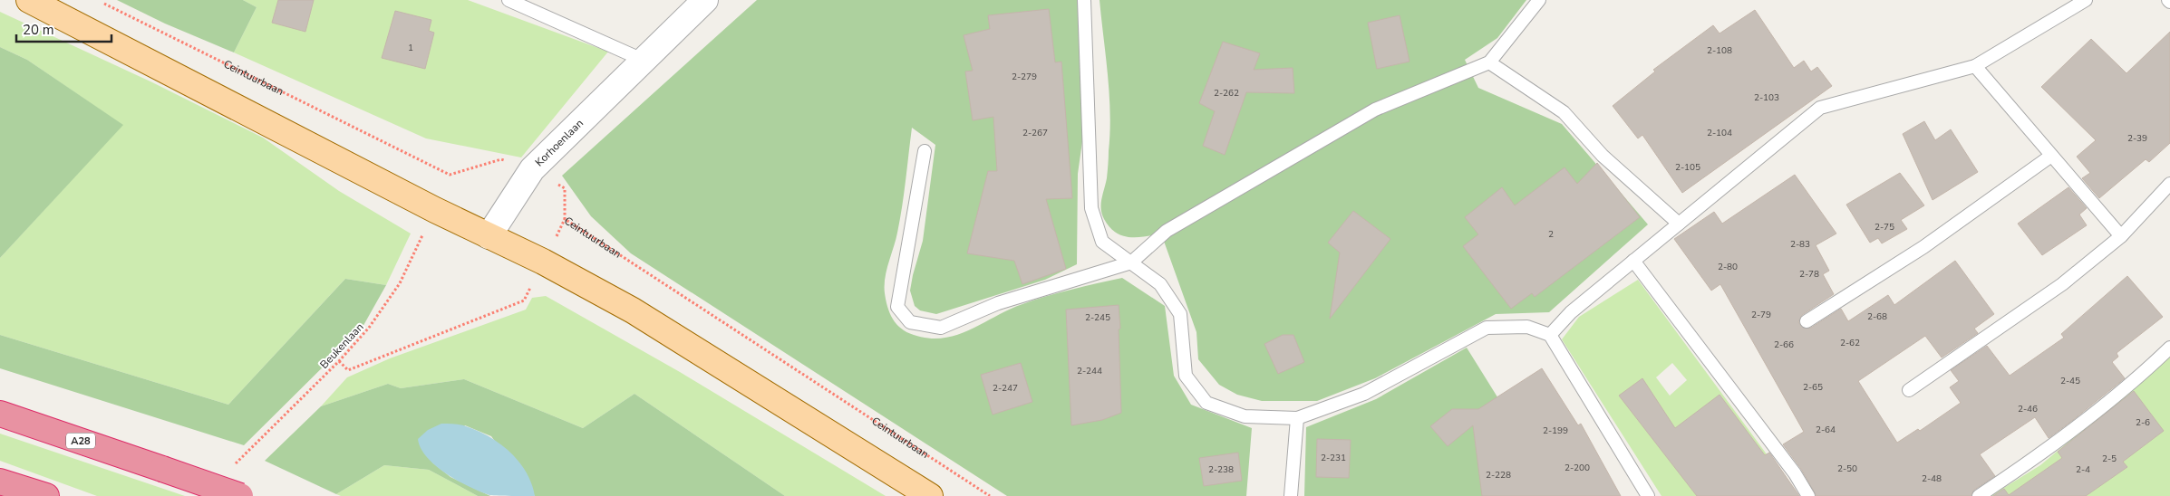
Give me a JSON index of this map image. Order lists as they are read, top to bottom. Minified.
{"streets":{"highway":["A28"],"street":["Korhoenlaan"],"path":["Ceintuurbaan","Beukenlaan"]},"crossings":[["Ceintuurbaan","Korhoenlaan"],["Ceintuurbaan","Beukenlaan"]],"house_numbers":["1","2-108","2-279","2-262","2-103","2-267","2-104","2-39","2-105","2-75","2","2-83","2-80","2-78","2-79","2-68","2-245","2-62","2-66","2-244","2-45","2-65","2-247","2-46","2-6","2-64","2-199","2-231","2-5","2-200","2-50","2-238","2-4","2-228","2-48"],"scale_bar":"20 m"}
